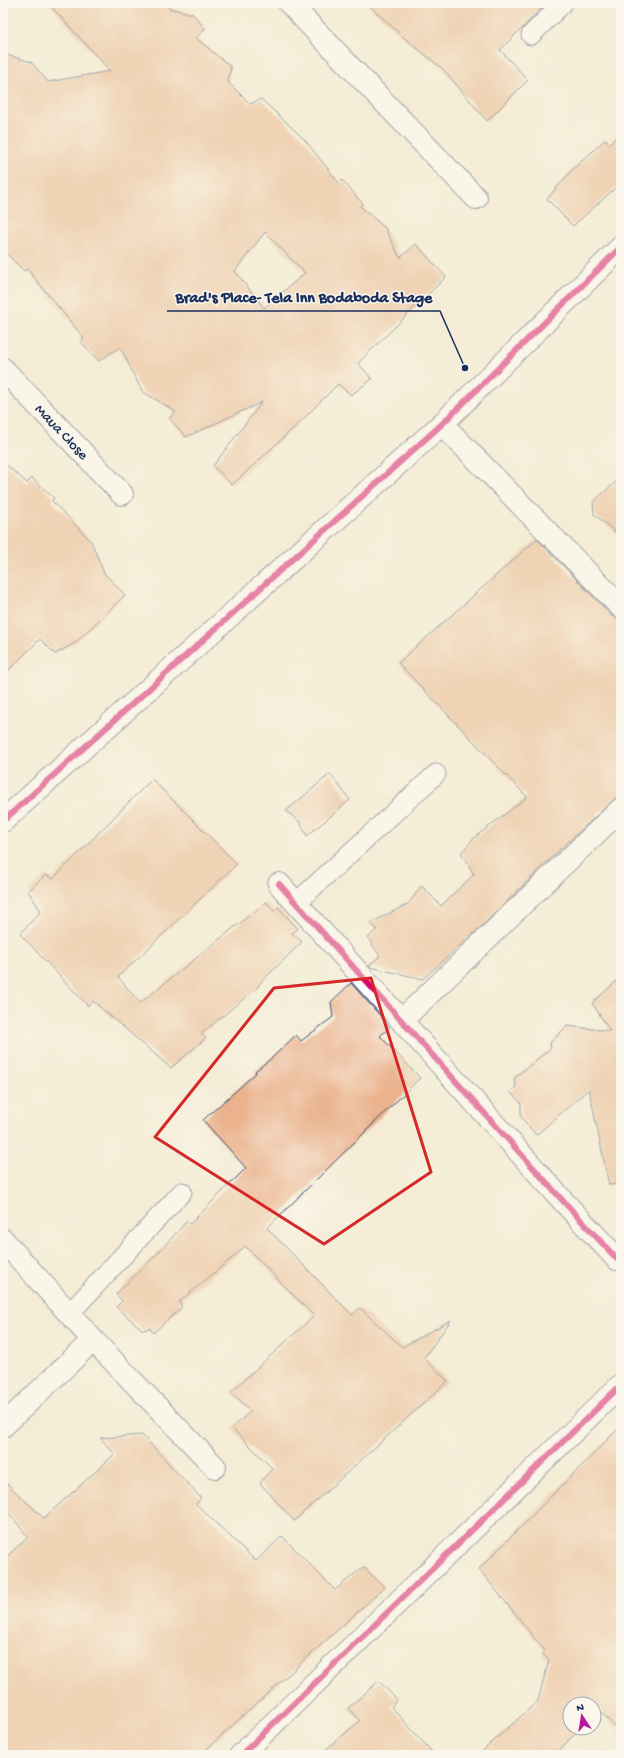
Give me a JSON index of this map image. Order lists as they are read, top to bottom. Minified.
{"streets":{"street":["Maua Close"]},"places":["Brad's Place- Tela Inn Bodaboda Stage"],"north":"top"}
